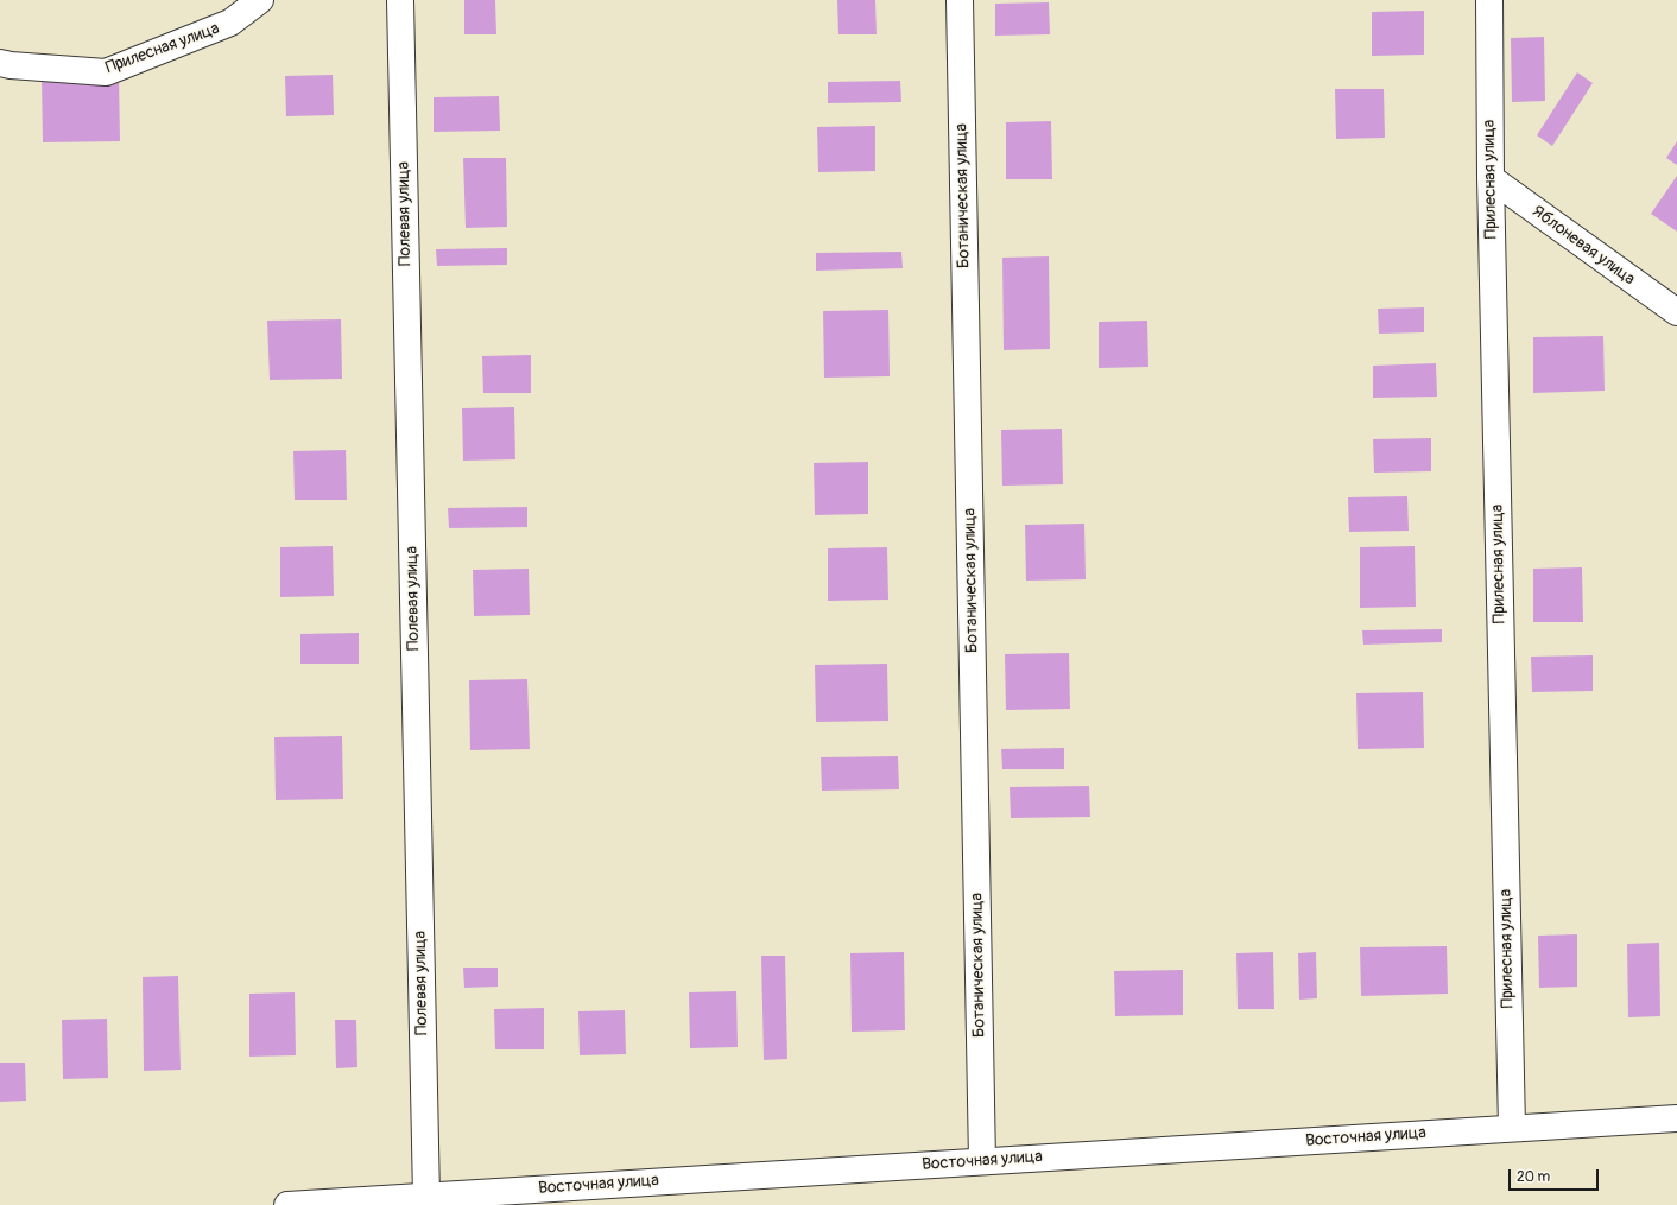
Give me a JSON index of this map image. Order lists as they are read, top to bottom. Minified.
{"streets":{"street":["Прилесная улица","Ботаническая улица","Полевая улица","Яблоневая улица","Восточная улица"]},"crossings":[["Прилесная улица","Яблоневая улица"],["Прилесная улица","Восточная улица"],["Ботаническая улица","Восточная улица"],["Полевая улица","Восточная улица"]],"scale_bar":"20 m"}
